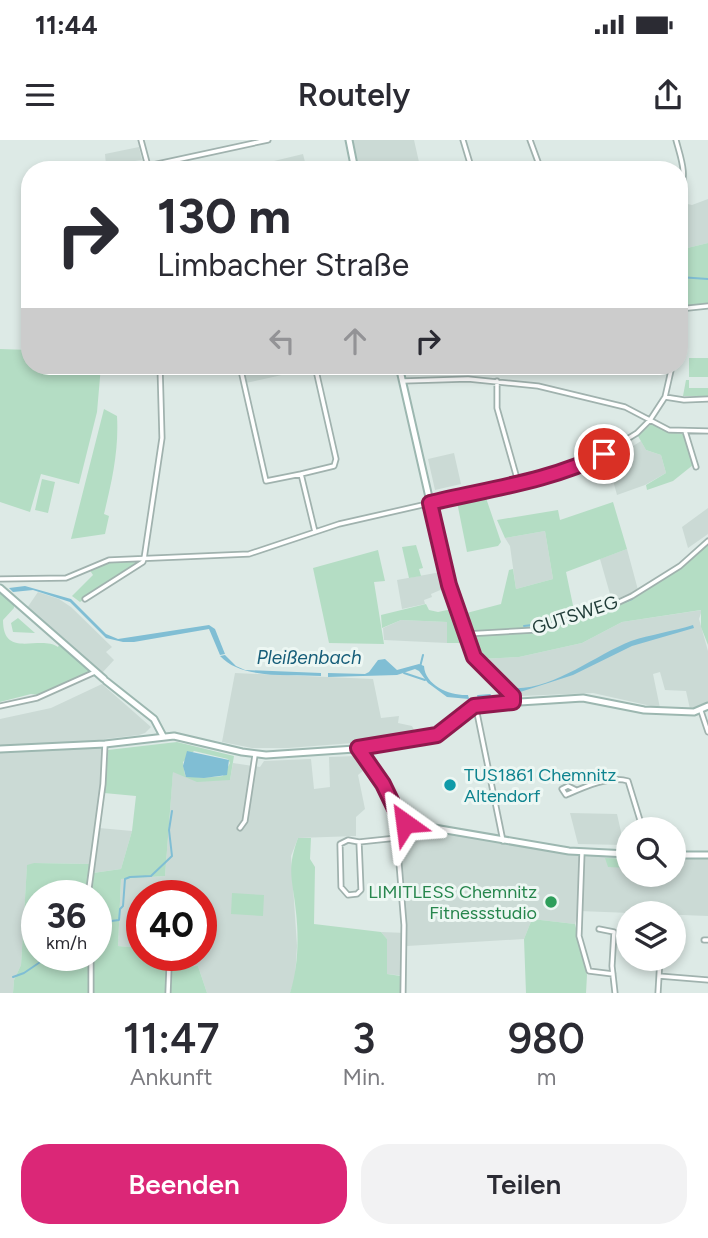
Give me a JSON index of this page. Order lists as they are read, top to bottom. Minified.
{"streets":{"street":["GUTSWEG"]},"water":["Pleißenbach"],"places":["TUS1861 Chemnitz Altendorf","LIMITLESS Chemnitz Fitnessstudio"],"page":{"status":"11:44","header":"Routely","turn":["130 m","Limbacher Straße"],"speed":"36 km/h","limit":"40","eta":["11:47","Ankunft","3","Min.","980","m"],"buttons":["Beenden","Teilen"]}}
